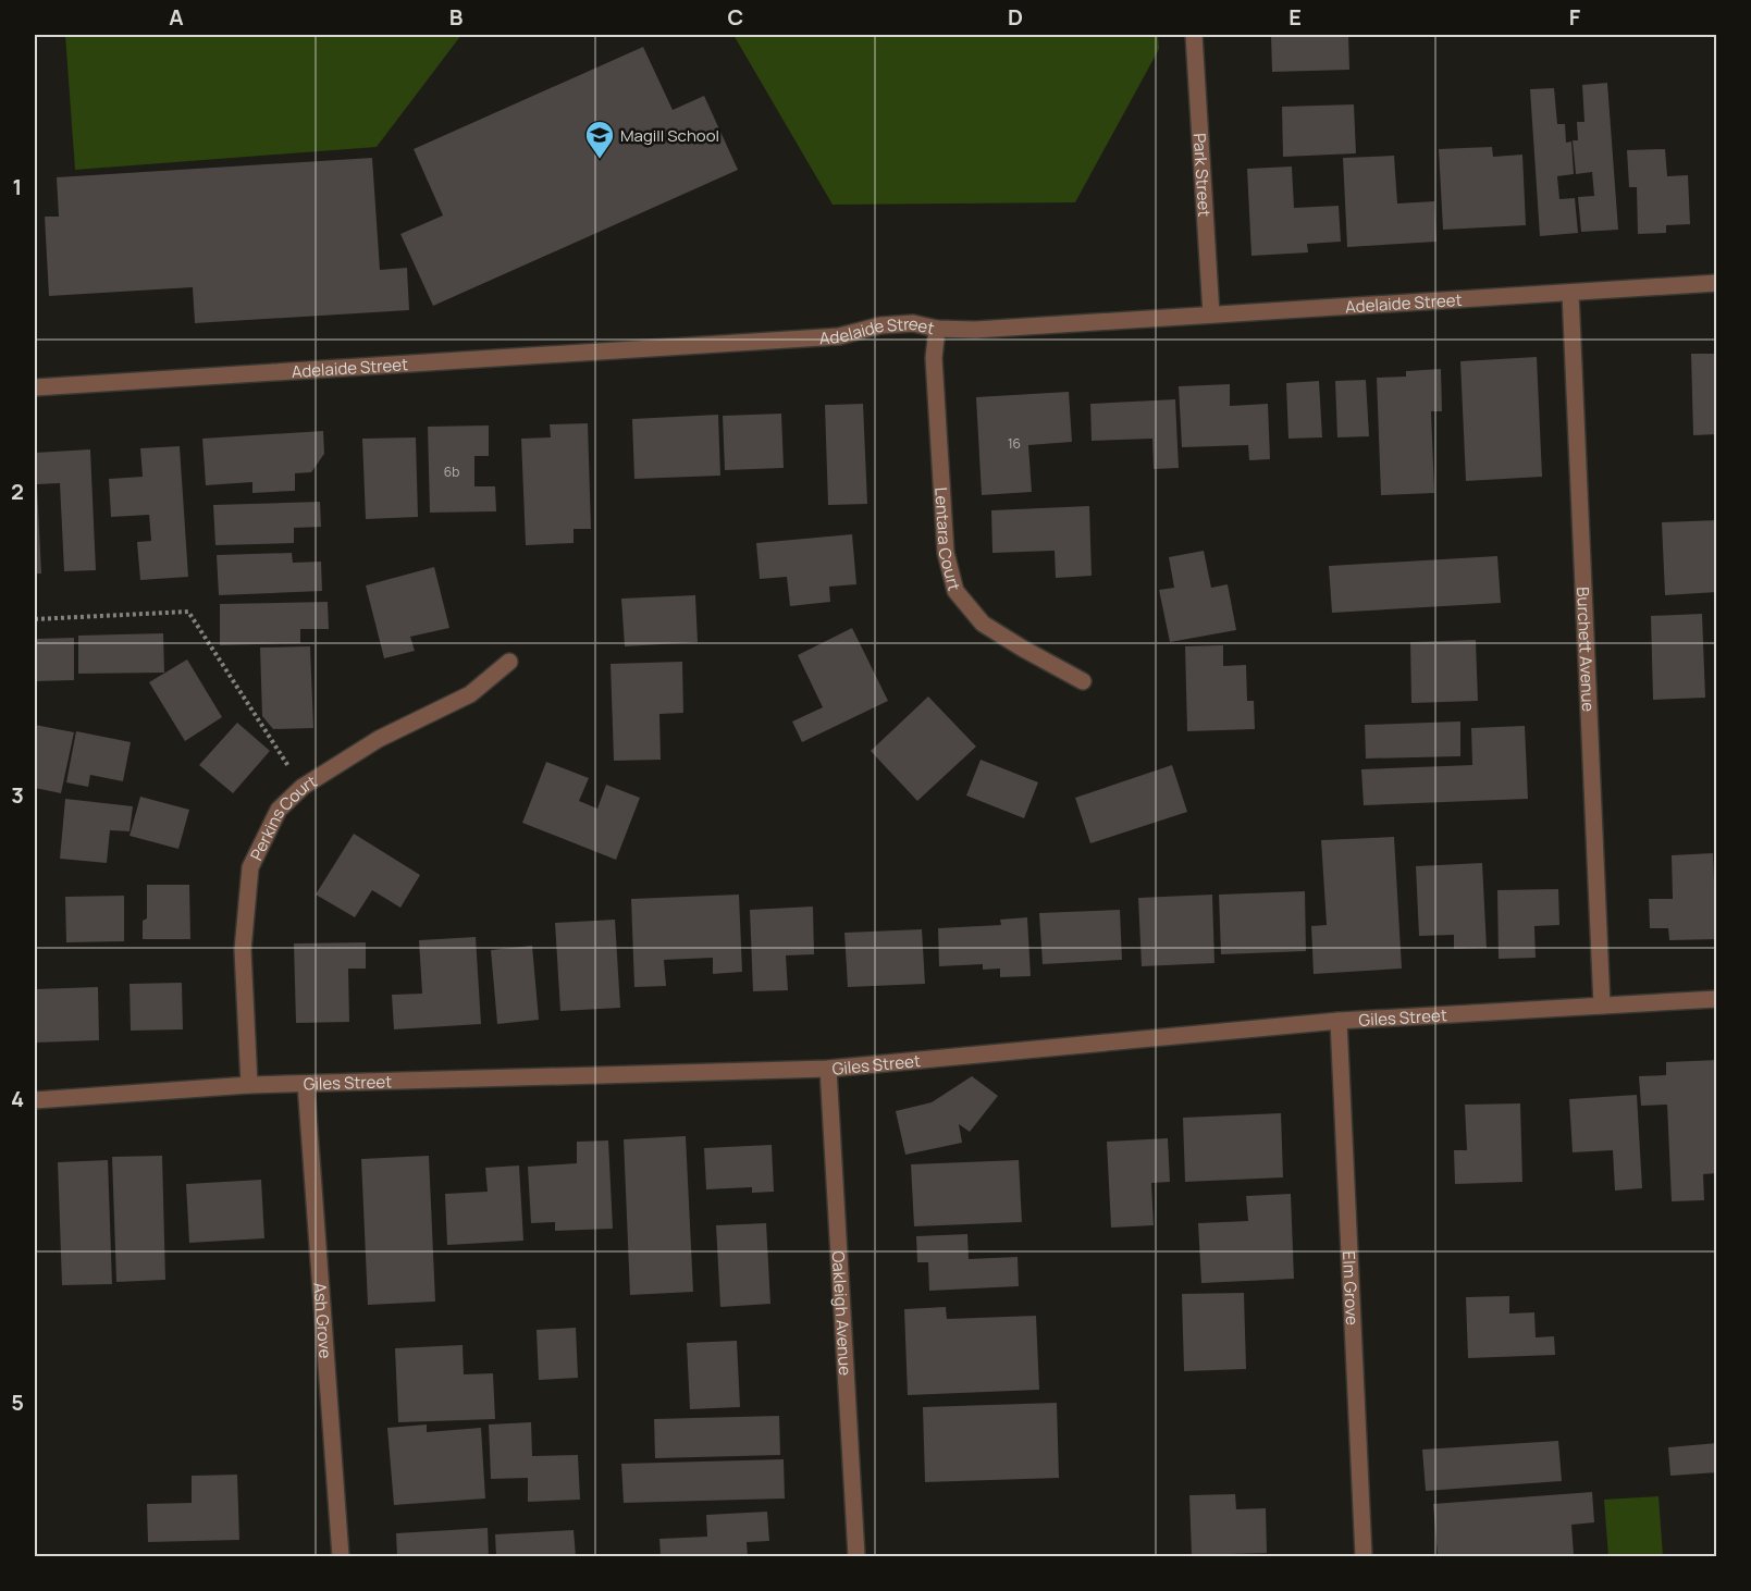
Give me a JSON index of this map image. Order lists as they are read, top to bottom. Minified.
{"streets":{"street":["Park Street","Adelaide Street","Lentara Court","Burchett Avenue","Perkins Court","Giles Street","Elm Grove","Oakleigh Avenue","Ash Grove"]},"crossings":[["Park Street","Adelaide Street"],["Adelaide Street","Lentara Court"],["Adelaide Street","Burchett Avenue"],["Burchett Avenue","Giles Street"],["Perkins Court","Giles Street"],["Giles Street","Elm Grove"],["Giles Street","Oakleigh Avenue"],["Giles Street","Ash Grove"]],"places":{"school or university":["Magill School"]},"house_numbers":["16","6b"],"grid":{"columns":["A","B","C","D","E","F"],"rows":["1","2","3","4","5"]}}
